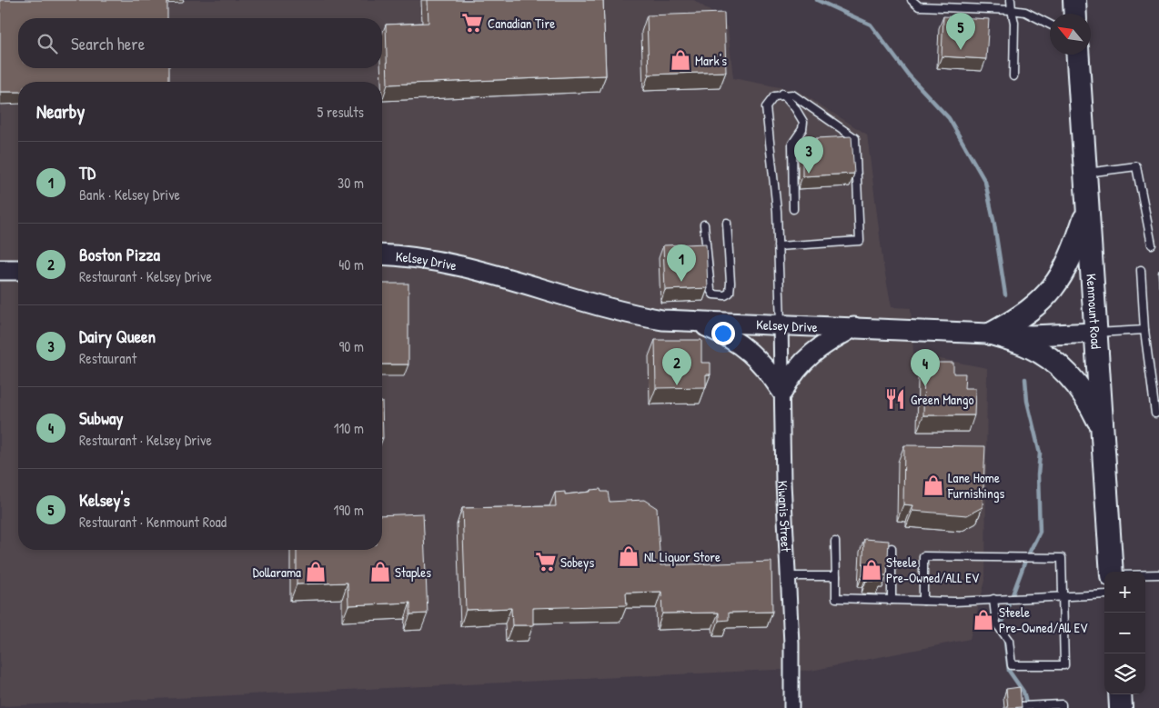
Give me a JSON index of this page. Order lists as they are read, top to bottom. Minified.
{"streets":{"main road":["Kelsey Drive","Kenmount Road"],"street":["Kiwanis Street"]},"crossings":[["Kelsey Drive","Kenmount Road"],["Kelsey Drive","Kiwanis Street"]],"places":{"supermarket":["Canadian Tire","Sobeys"],"shop":["Mark's","Lane Home Furnishings","NL Liquor Store","Steele Pre-Owned/ALL EV","Dollarama","Staples","Steele Pre-Owned/All EV"],"restaurant":["Green Mango"]},"north":"top left","page":{"pins":["5","3","1","2","4"],"search":"Search here","heading":["Nearby","5 results"],"list":[{"mark":"1","name":"TD","note":"Bank · Kelsey Drive","value":"30 m"},{"mark":"2","name":"Boston Pizza","note":"Restaurant · Kelsey Drive","value":"40 m"},{"mark":"3","name":"Dairy Queen","note":"Restaurant","value":"90 m"},{"mark":"4","name":"Subway","note":"Restaurant · Kelsey Drive","value":"110 m"},{"mark":"5","name":"Kelsey's","note":"Restaurant · Kenmount Road","value":"190 m"}],"map_buttons":["+","−"]}}
